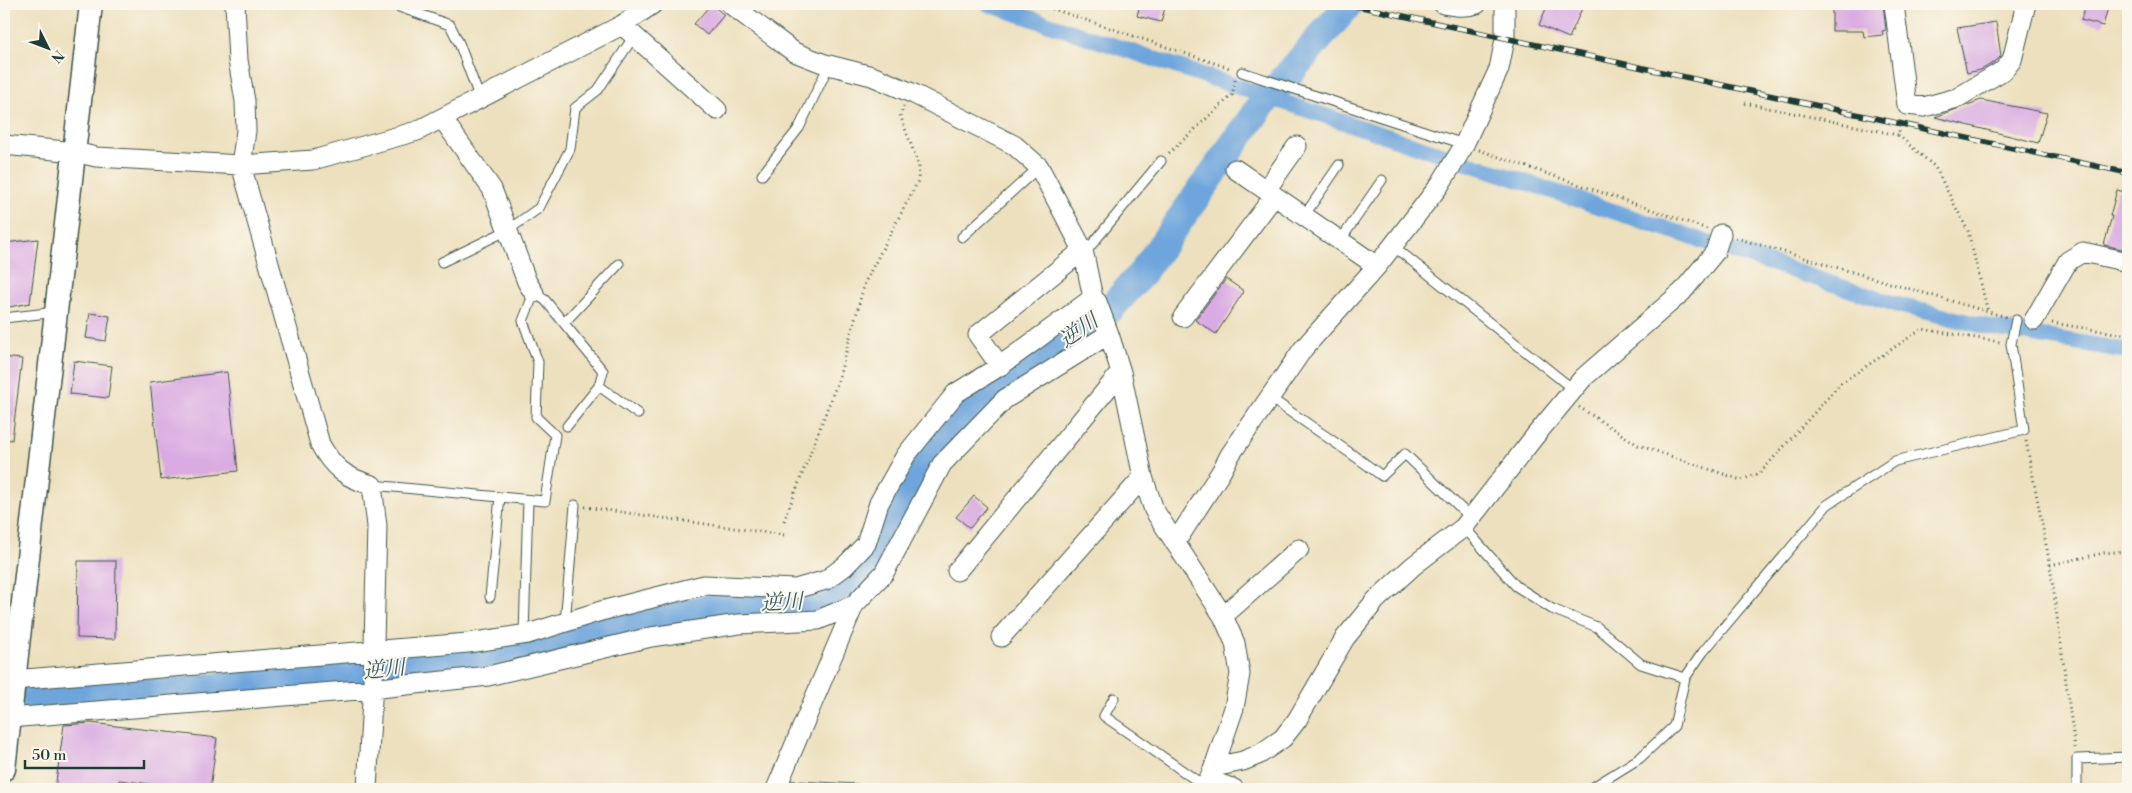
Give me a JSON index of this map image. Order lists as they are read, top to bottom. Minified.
{"water":["逆川"],"scale_bar":"50 m","north":"bottom right"}
